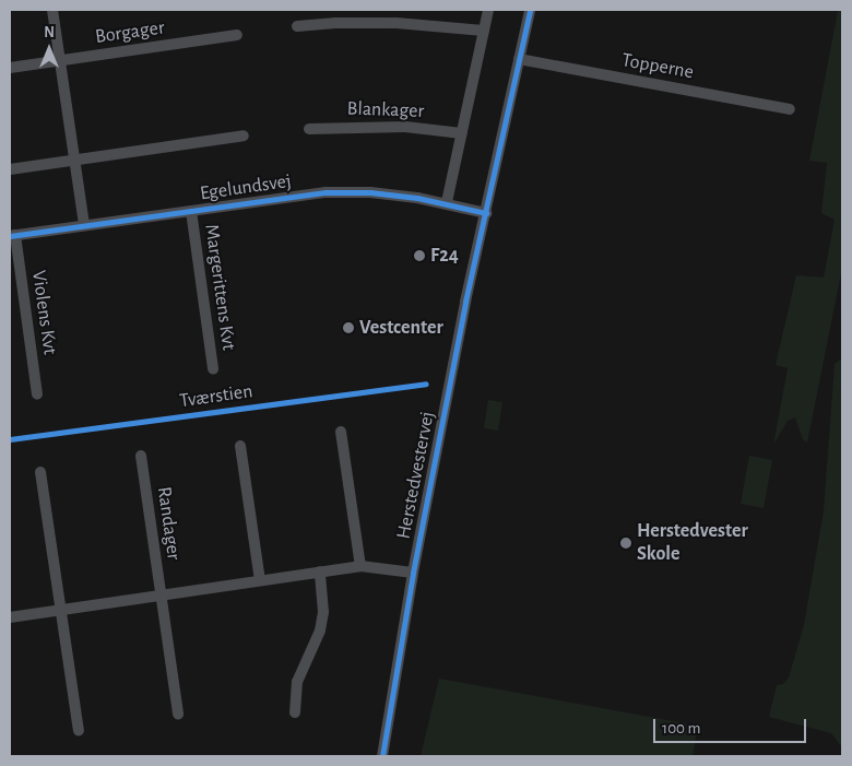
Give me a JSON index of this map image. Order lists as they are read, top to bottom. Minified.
{"streets":{"street":["Borgager","Topperne","Blankager","Egelundsvej","Margerittens Kvt","Violens Kvt","Herstedvestervej","Randager"],"cycle path":["Tværstien"]},"crossings":[["Topperne","Herstedvestervej"],["Egelundsvej","Margerittens Kvt"],["Egelundsvej","Violens Kvt"],["Egelundsvej","Herstedvestervej"]],"places":["F24","Vestcenter","Herstedvester Skole"],"scale_bar":"100 m","north":"top"}
